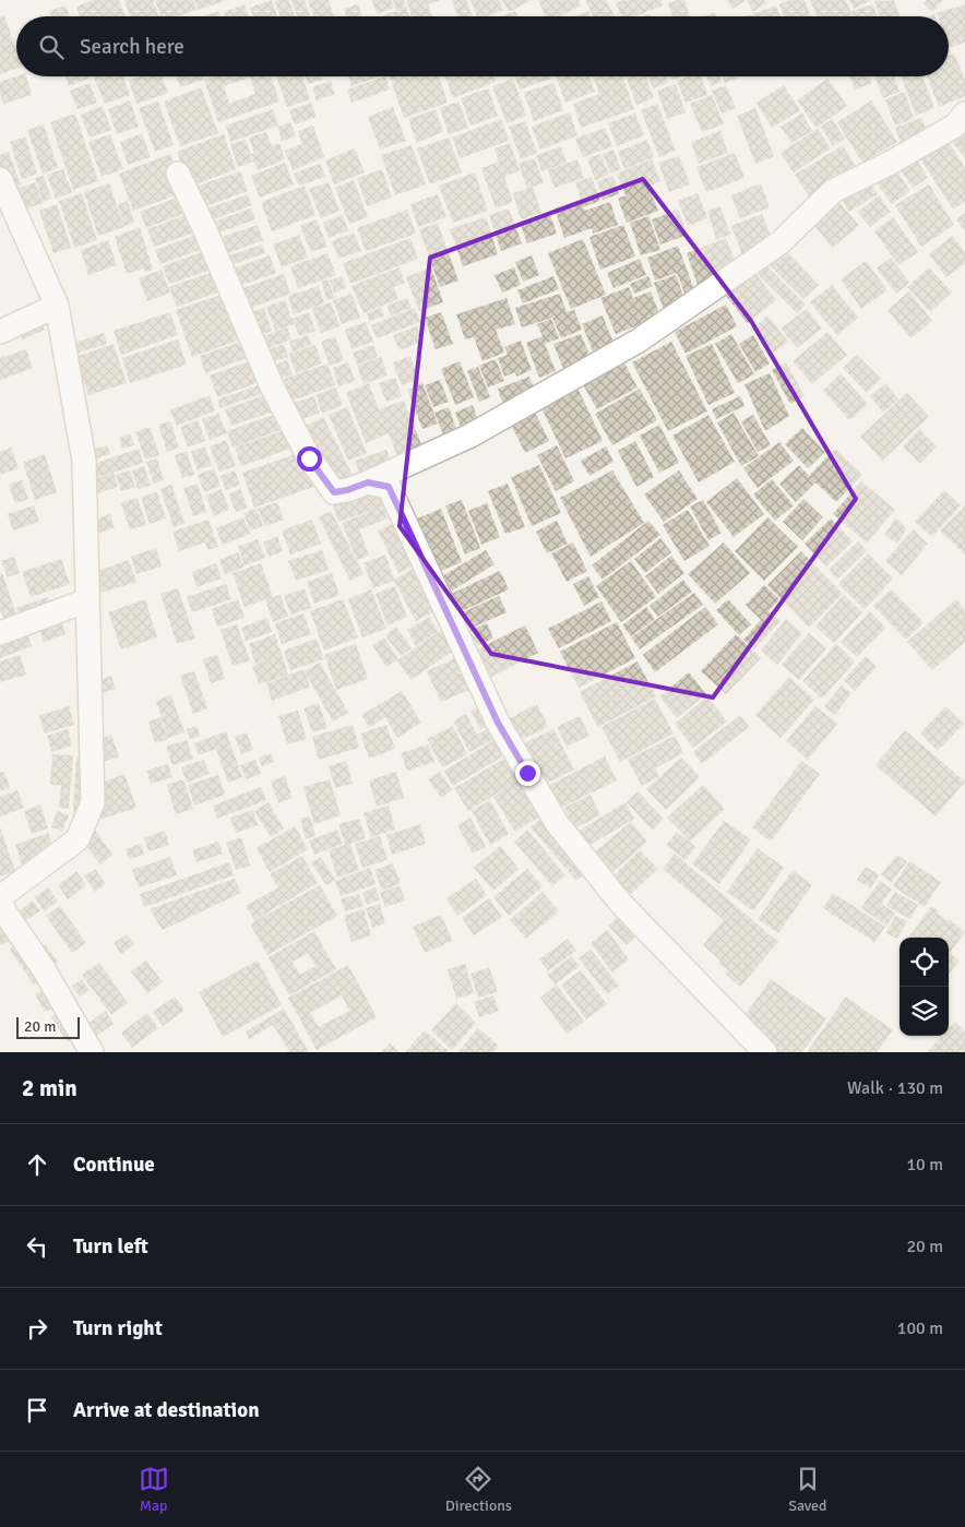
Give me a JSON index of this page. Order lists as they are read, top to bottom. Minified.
{"scale_bar":"20 m","page":{"search":"Search here","scale":"20 m","heading":["2 min","Walk · 130 m"],"list":[["Continue","10 m"],["Turn left","20 m"],["Turn right","100 m"],"Arrive at destination"],"nav":["Map","Directions","Saved"]}}
